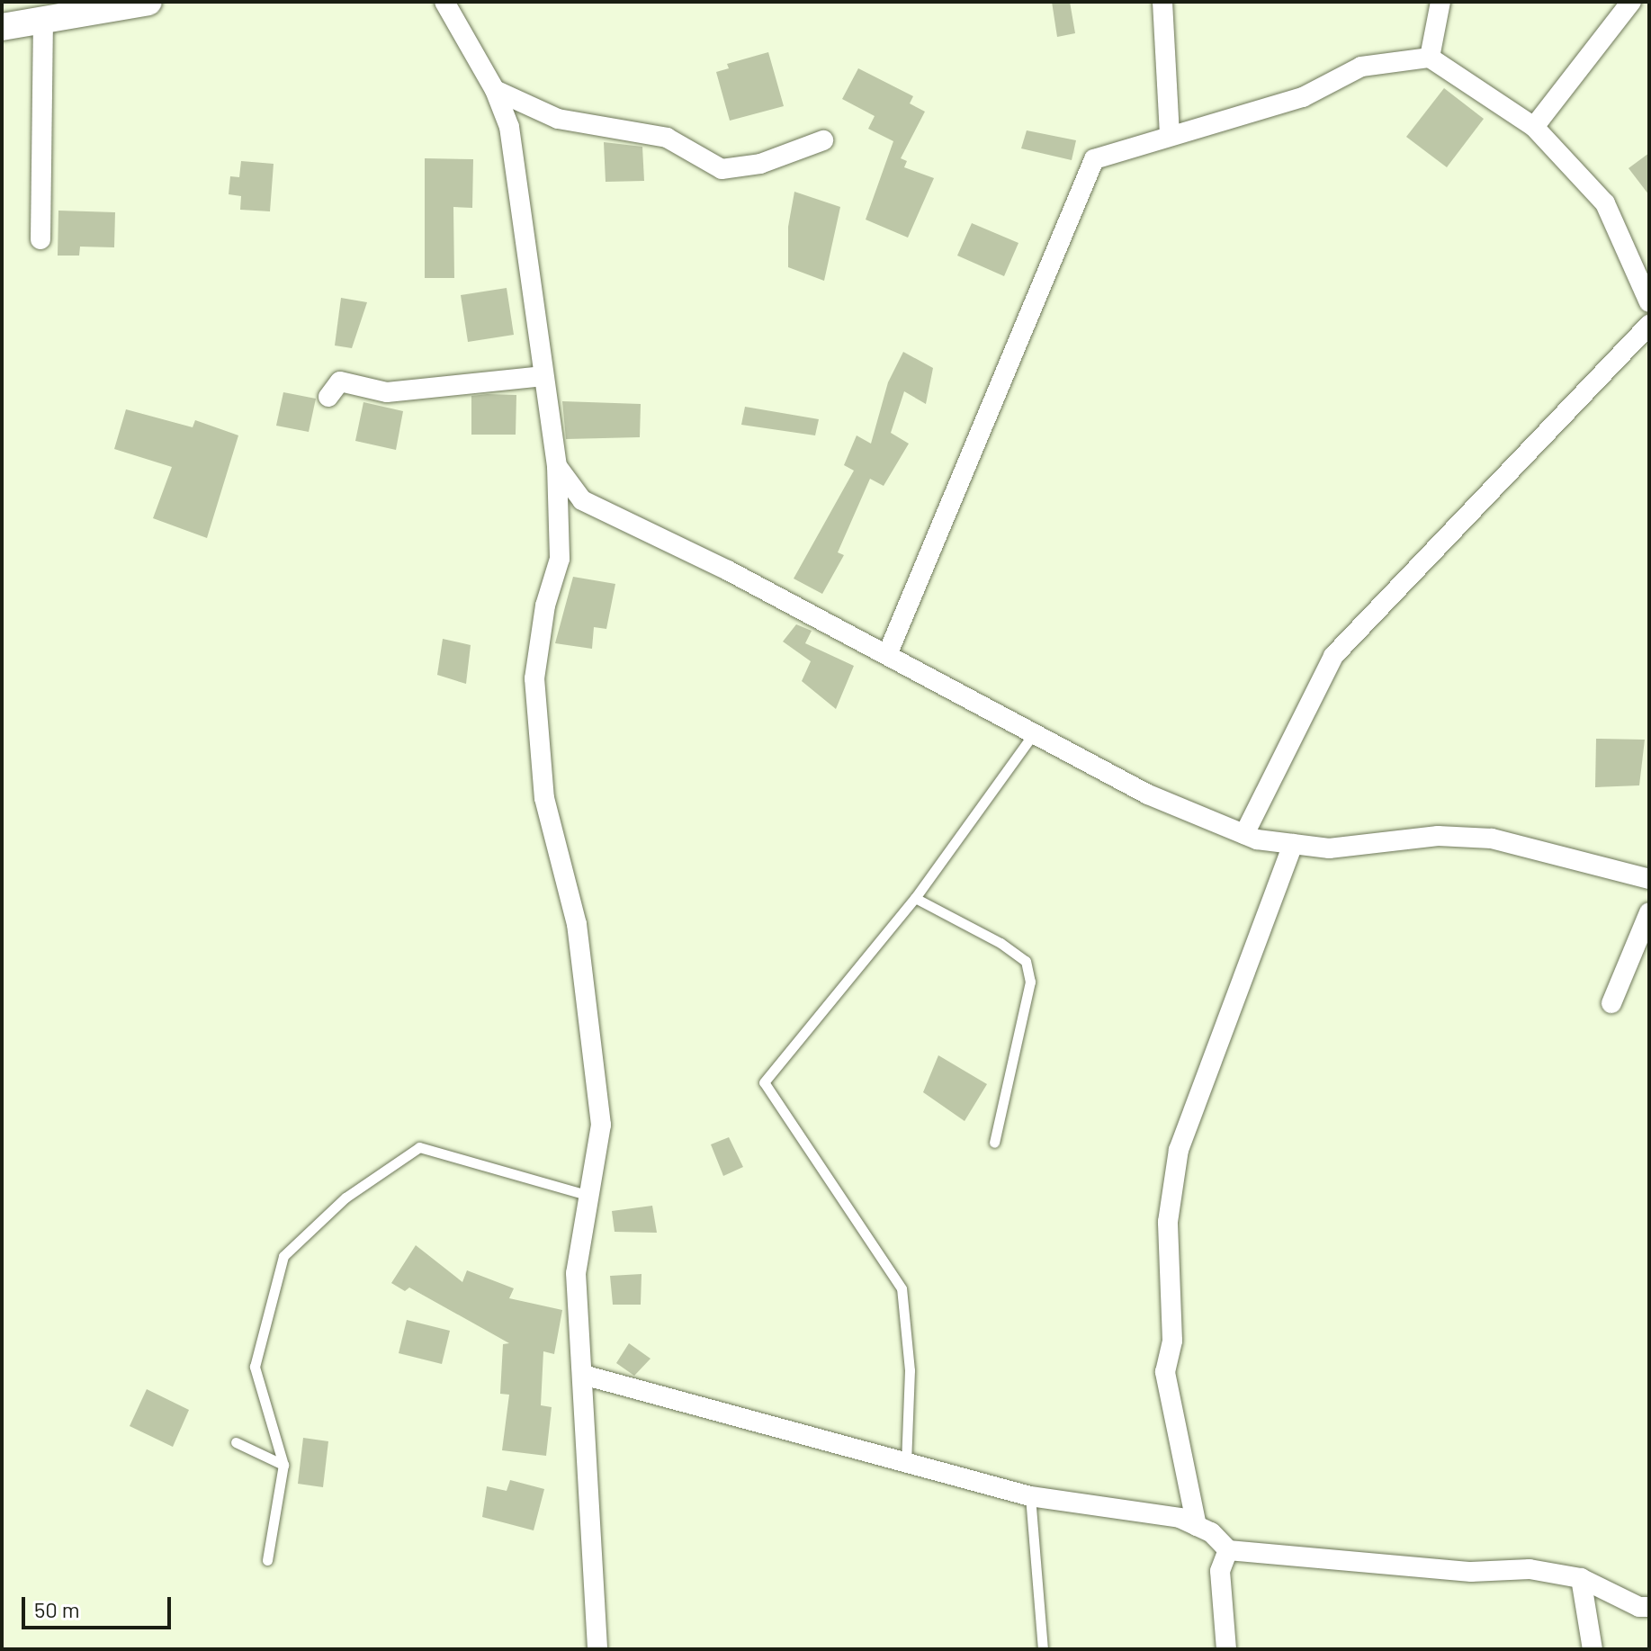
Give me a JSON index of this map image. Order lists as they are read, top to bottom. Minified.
{"scale_bar":"50 m"}
